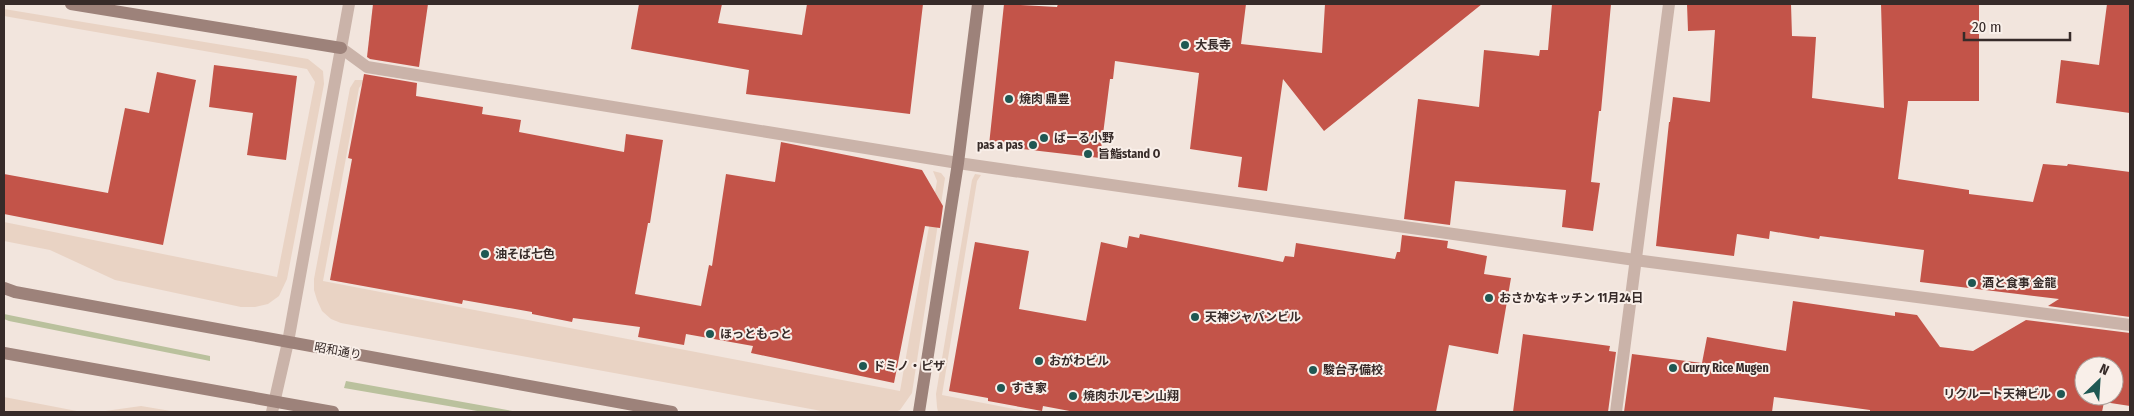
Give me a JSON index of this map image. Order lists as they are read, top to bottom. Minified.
{"streets":{"street":["昭和通り"]},"places":["大長寺","焼肉 鼎豊","ばーる小野","pas a pas","旨鮨stand O","油そば七色","酒と食事 金龍","おさかなキッチン 11月24日","天神ジャパンビル","ほっともっと","おがわビル","ドミノ・ピザ","Curry Rice Mugen","駿台予備校","すき家","リクルート天神ビル","焼肉ホルモン山翔"],"scale_bar":"20 m","north":"top right"}
